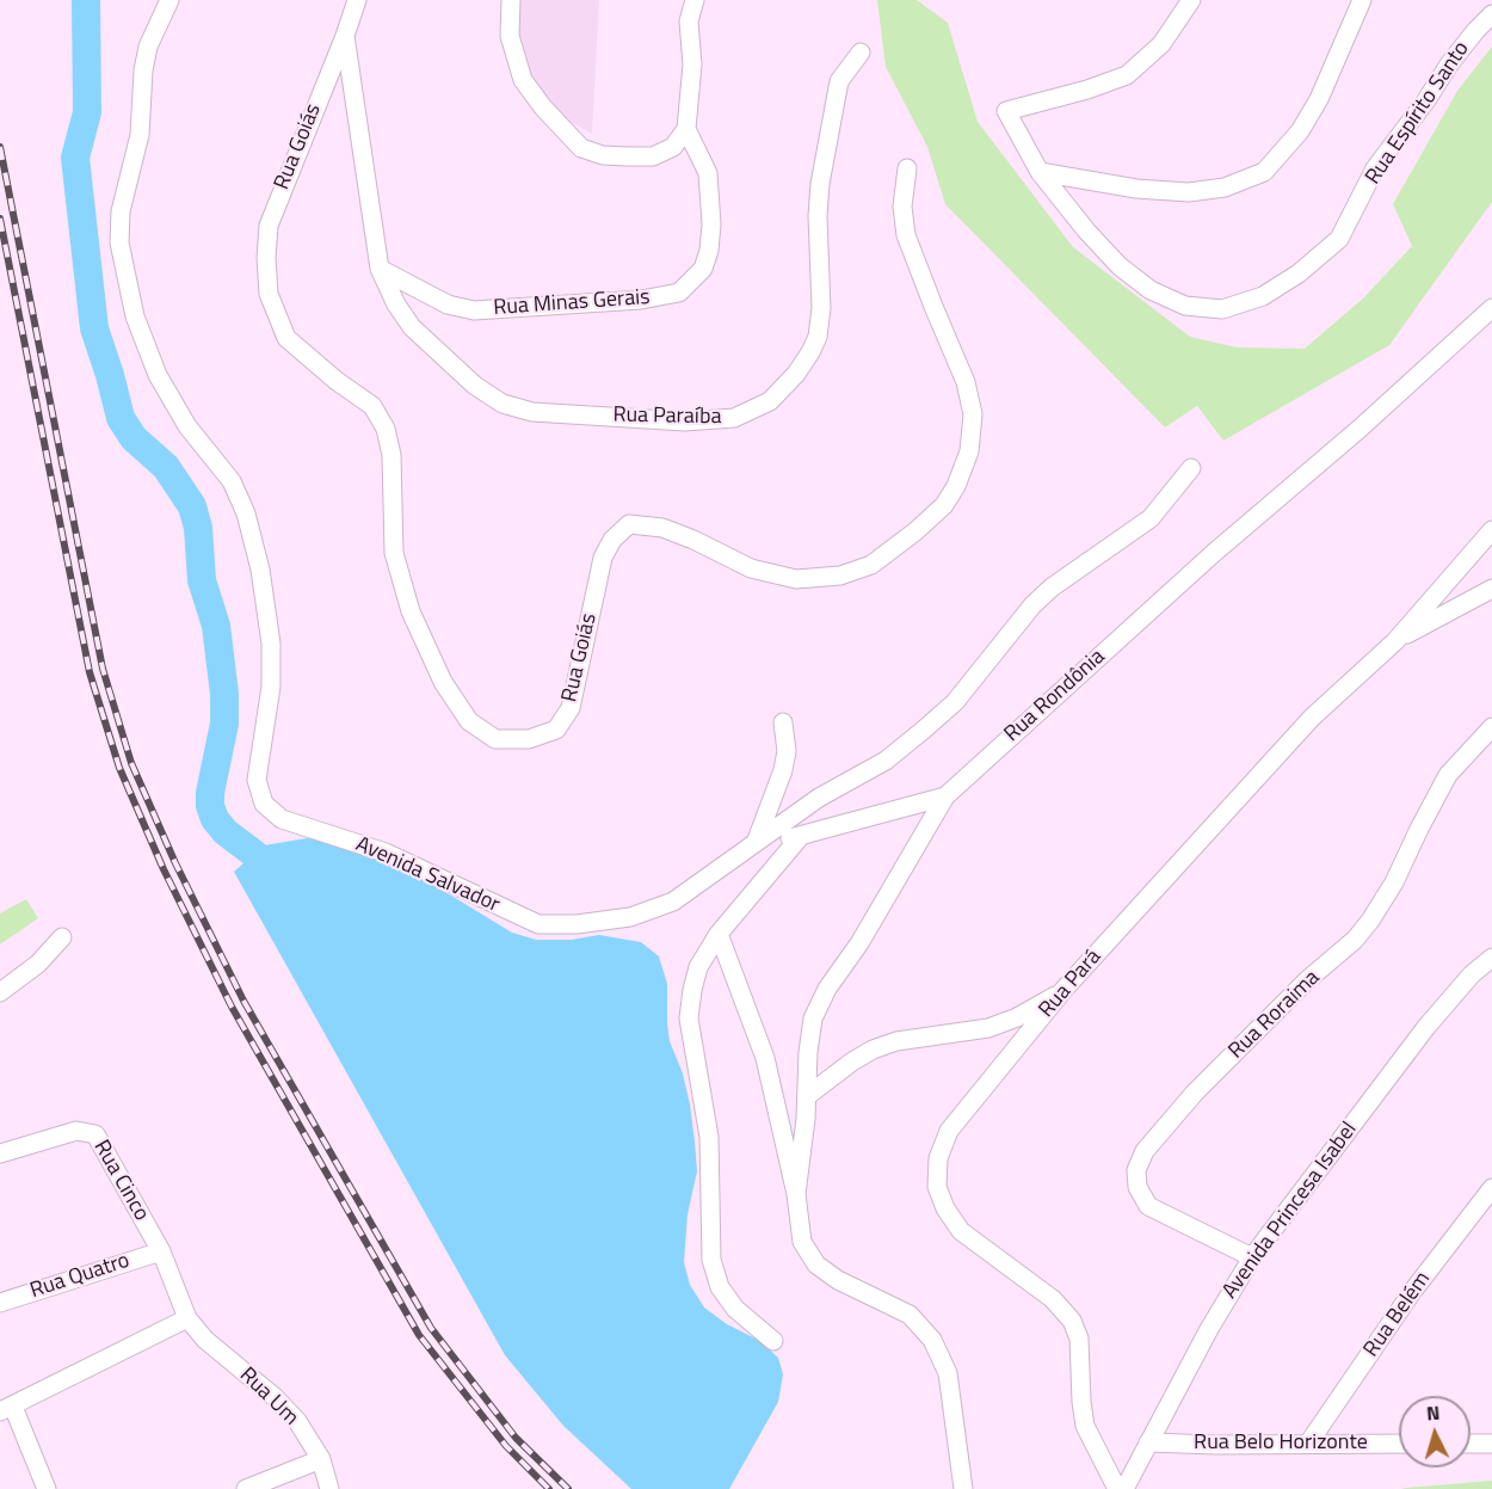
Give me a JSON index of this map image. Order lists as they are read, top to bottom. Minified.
{"streets":{"street":["Rua Espírito Santo","Rua Goiás","Rua Minas Gerais","Rua Paraíba","Rua Rondônia","Avenida Salvador","Rua Pará","Rua Roraima","Rua Cinco","Avenida Princesa Isabel","Rua Quatro","Rua Belém","Rua Um","Rua Belo Horizonte"]},"crossings":[["Rua Goiás","Rua Paraíba"],["Rua Minas Gerais","Rua Paraíba"],["Rua Rondônia","Avenida Salvador"],["Rua Roraima","Avenida Princesa Isabel"],["Rua Cinco","Rua Quatro"],["Rua Cinco","Rua Um"],["Avenida Princesa Isabel","Rua Belo Horizonte"],["Rua Belém","Rua Belo Horizonte"]],"north":"top"}
